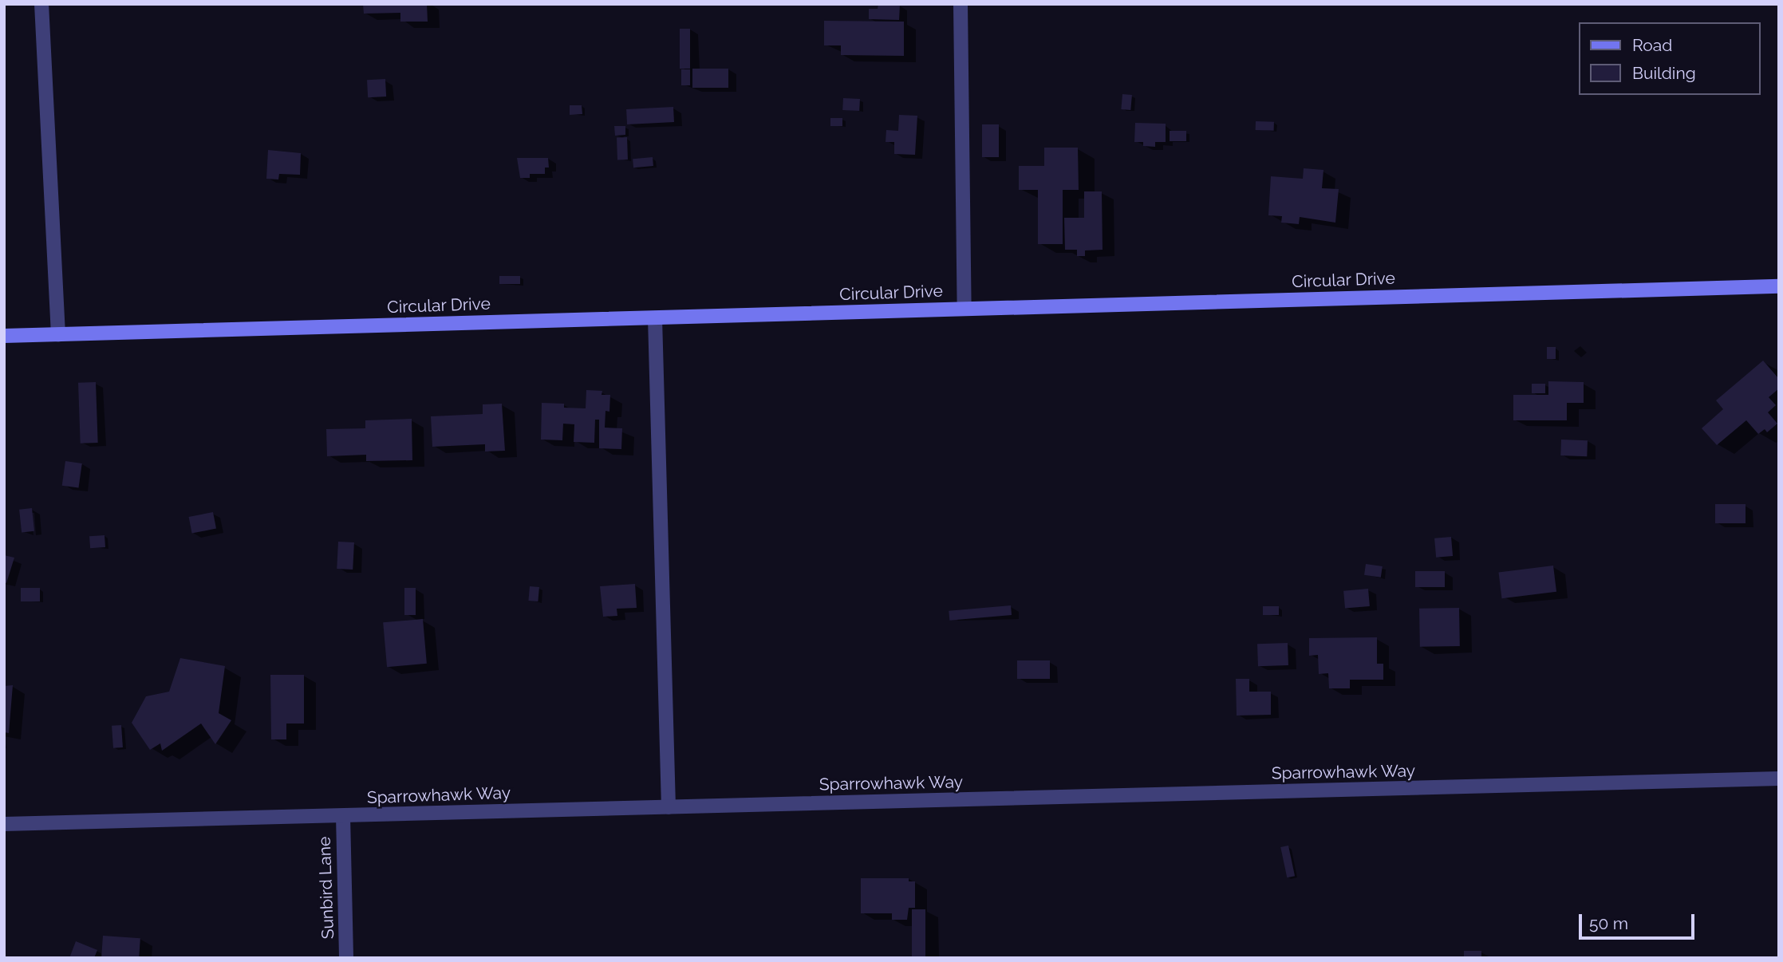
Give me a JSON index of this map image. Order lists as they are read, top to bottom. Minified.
{"streets":{"street":["Circular Drive","Sparrowhawk Way","Sunbird Lane"]},"crossings":[["Sparrowhawk Way","Sunbird Lane"]],"legend":["Road","Building"],"scale_bar":"50 m"}
